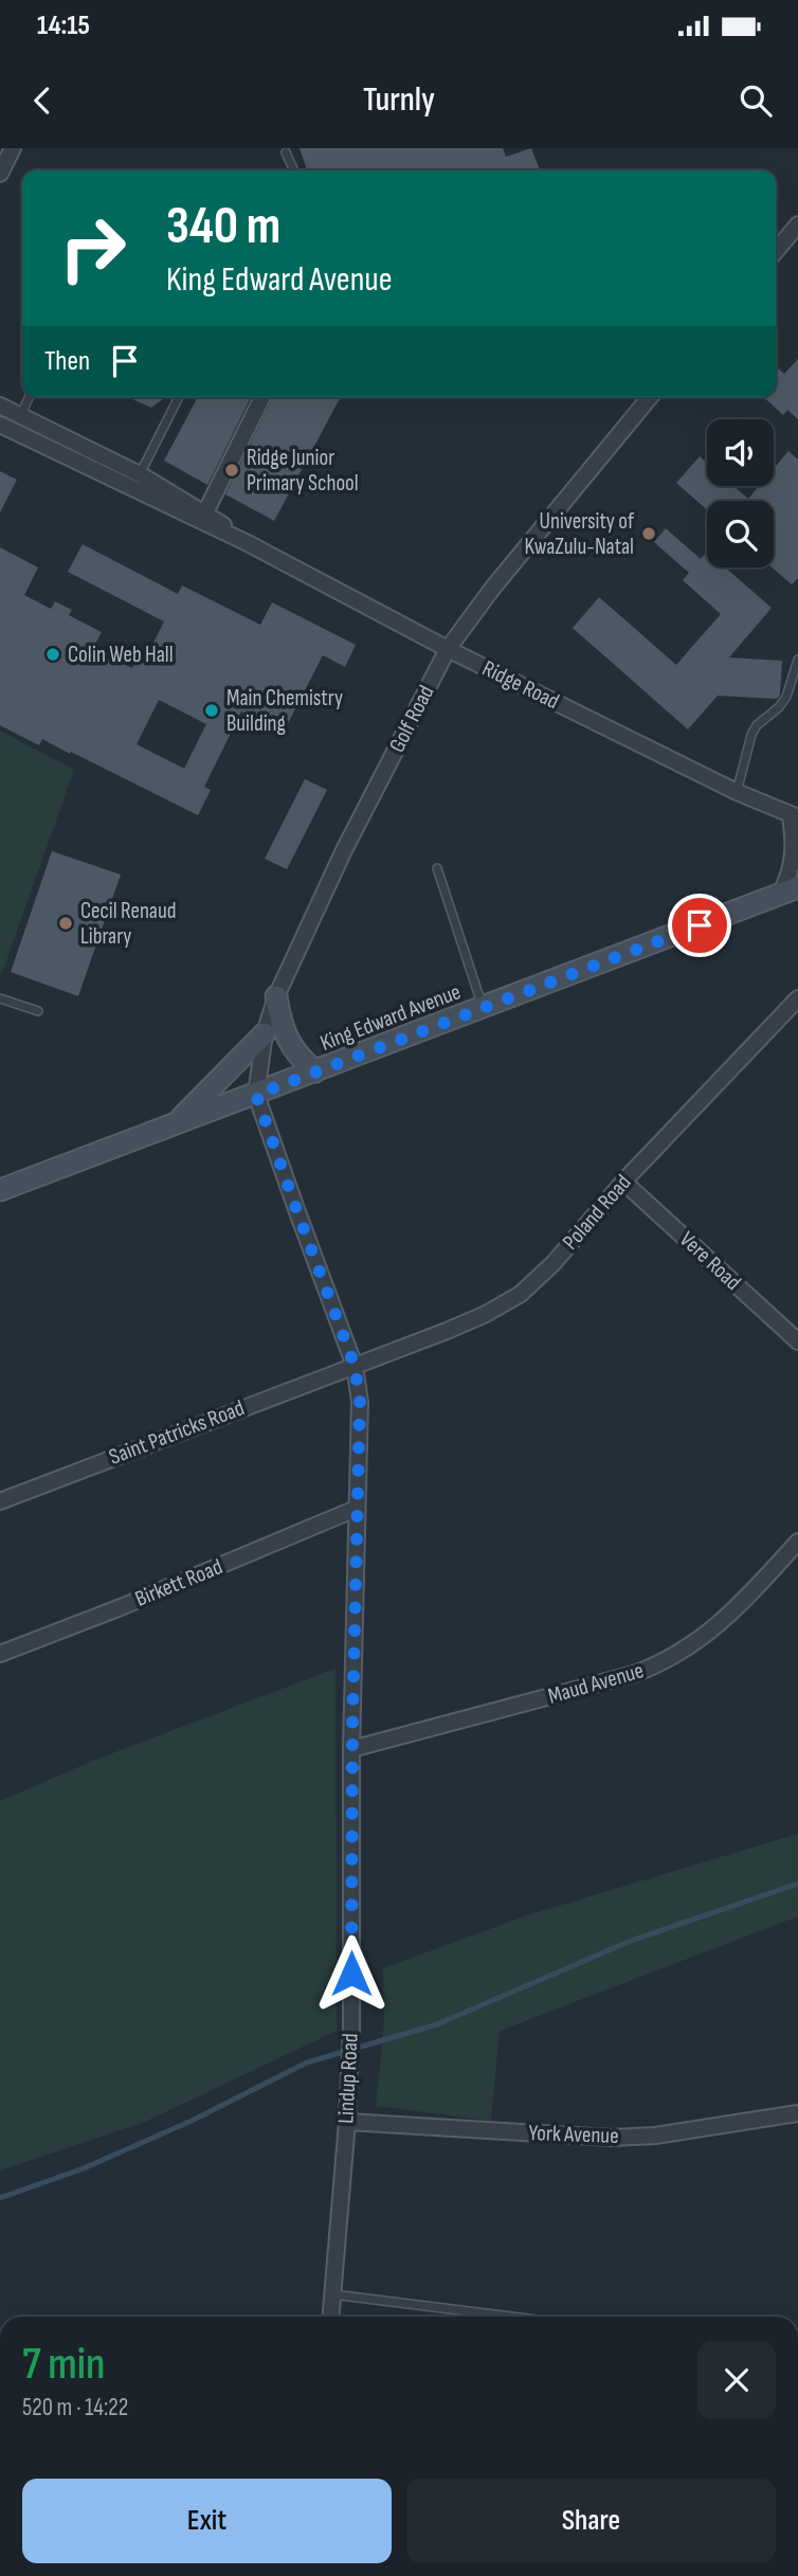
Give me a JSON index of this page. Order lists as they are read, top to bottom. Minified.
{"streets":{"street":["Ridge Road","Golf Road","King Edward Avenue","Poland Road","Vere Road","Saint Patricks Road","Birkett Road","Maud Avenue","Lindup Road","York Avenue"]},"crossings":[["Ridge Road","Golf Road"],["Golf Road","King Edward Avenue"],["Golf Road","Lindup Road"],["King Edward Avenue","Lindup Road"],["Poland Road","Vere Road"],["Poland Road","Saint Patricks Road"],["Poland Road","Lindup Road"],["Saint Patricks Road","Lindup Road"],["Birkett Road","Lindup Road"],["Maud Avenue","Lindup Road"],["Lindup Road","York Avenue"]],"places":["Ridge Junior Primary School","University of KwaZulu-Natal","Colin Web Hall","Main Chemistry Building","Cecil Renaud Library"],"page":{"status":"14:15","header":"Turnly","turn":["340 m","King Edward Avenue"],"then":"Then","heading":["7 min","520 m · 14:22"],"buttons":["Exit","Share"]}}
